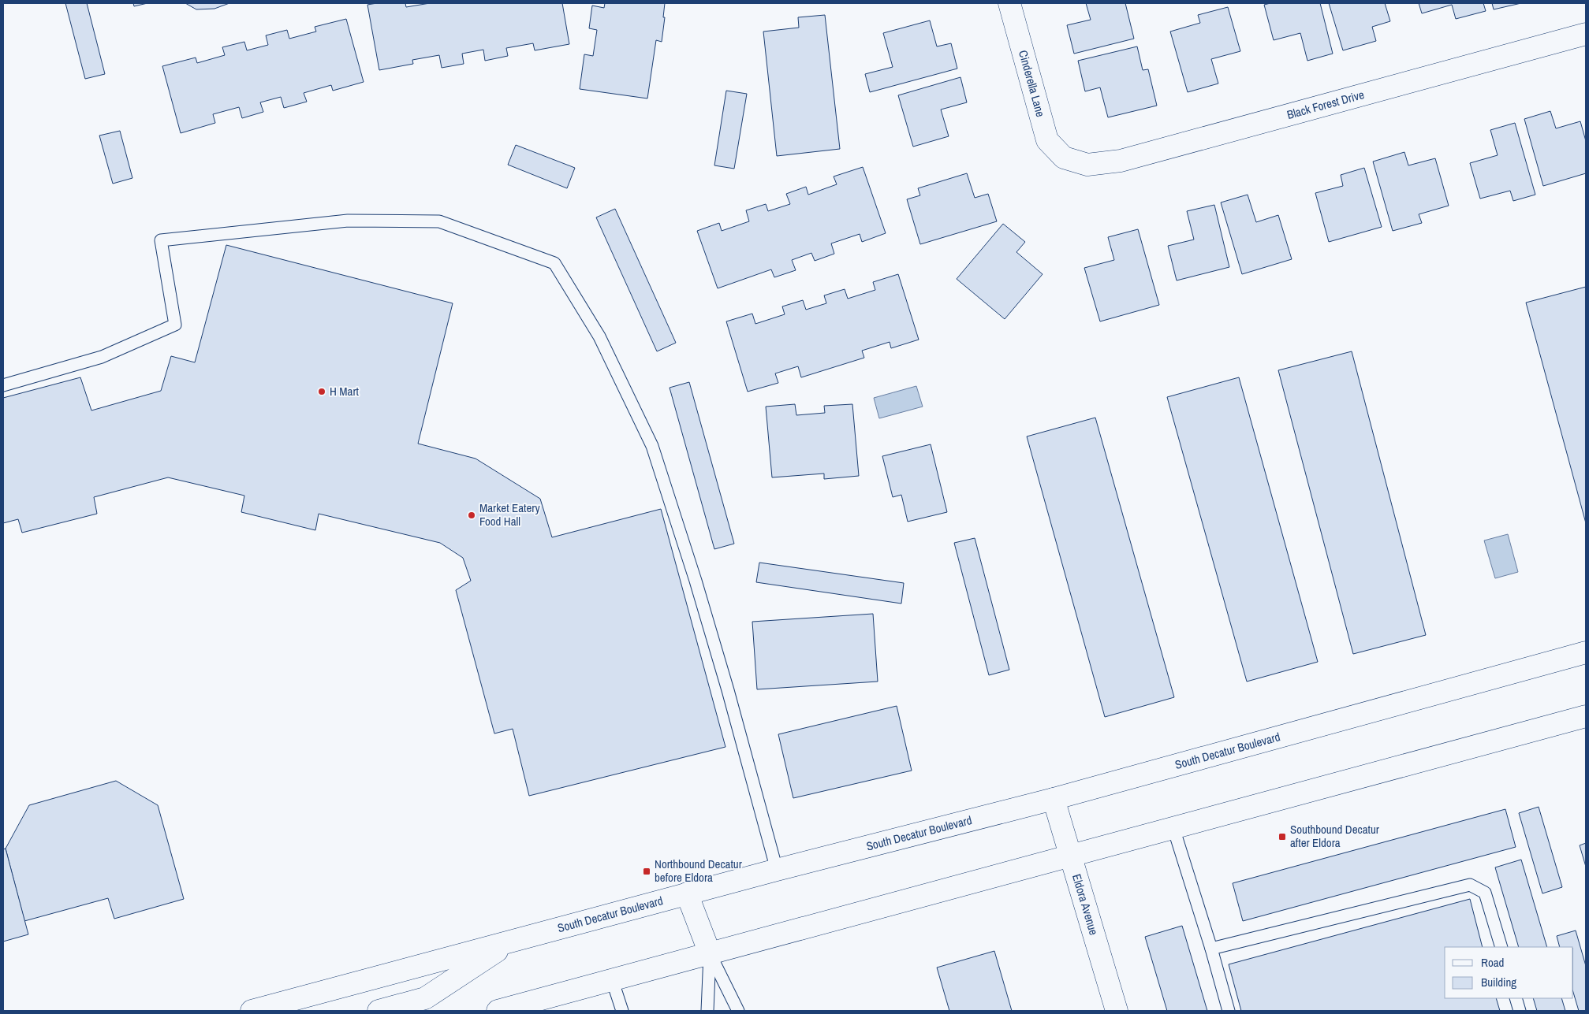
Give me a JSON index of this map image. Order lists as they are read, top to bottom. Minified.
{"streets":{"main road":["Cinderella Lane","Black Forest Drive","South Decatur Boulevard","Eldora Avenue"]},"crossings":[["Cinderella Lane","Black Forest Drive"],["South Decatur Boulevard","Eldora Avenue"]],"places":{"other":["H Mart","Market Eatery Food Hall"],"transit":["Southbound Decatur after Eldora","Northbound Decatur before Eldora"]},"legend":["Road","Building"]}
